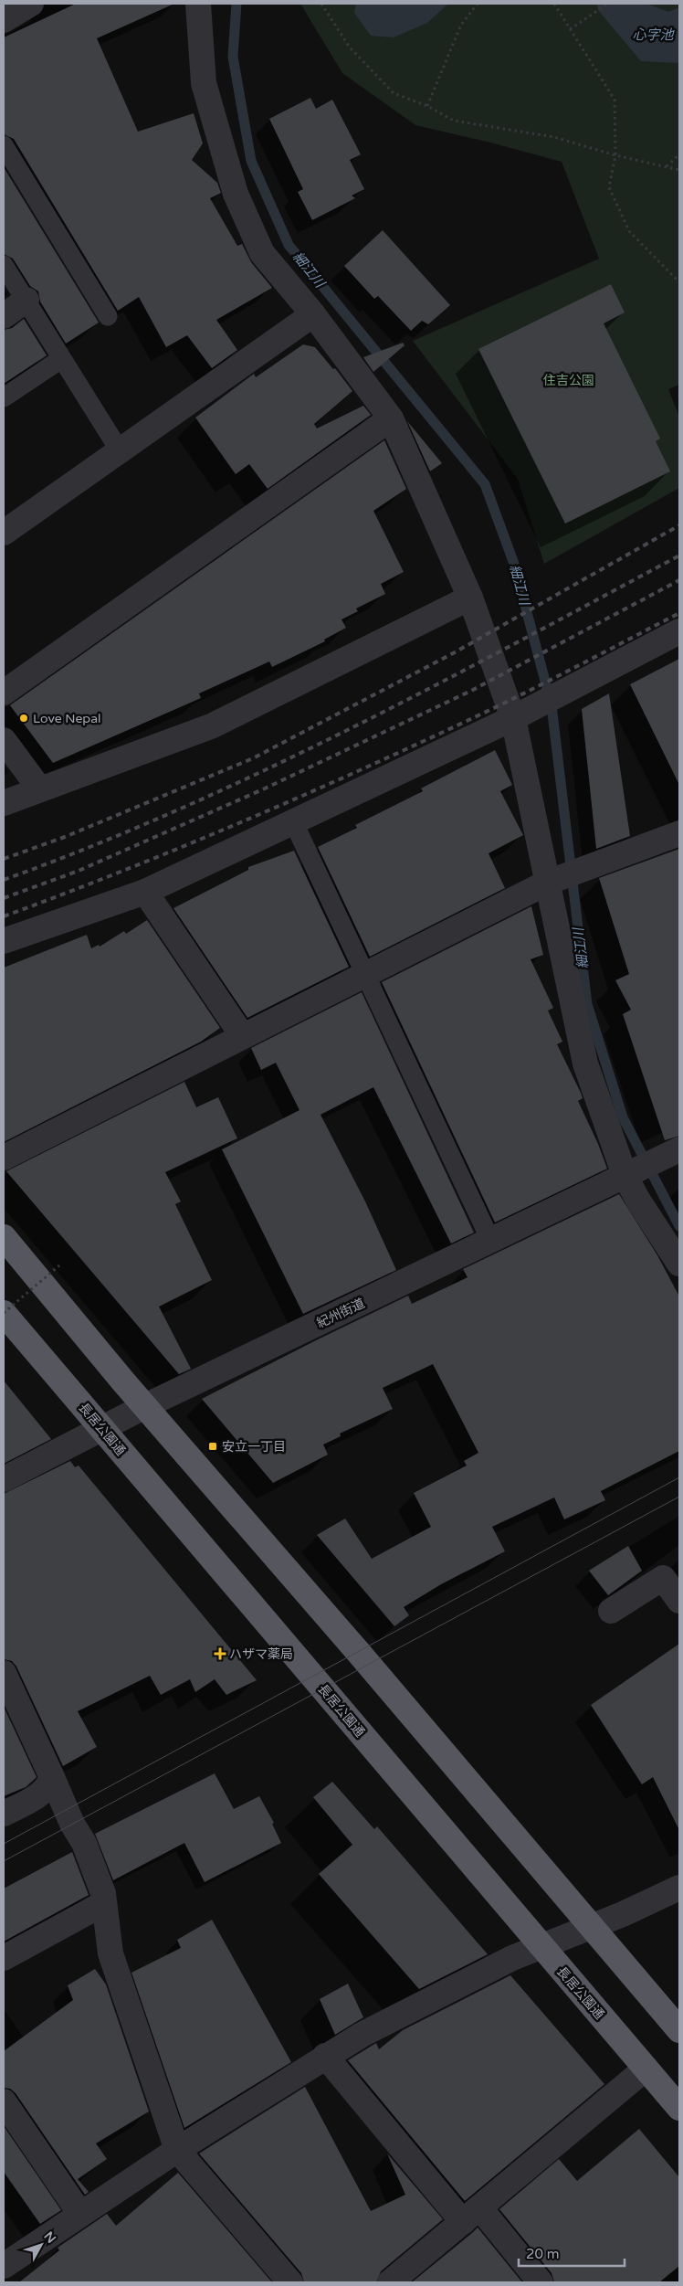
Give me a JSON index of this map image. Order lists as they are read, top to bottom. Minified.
{"streets":{"highway":["長居公園通"],"street":["紀州街道"]},"crossings":[["紀州街道","長居公園通"]],"water":["心字池","細江川"],"parks":["住吉公園"],"places":{"other":["Love Nepal"],"transit":["安立一丁目"],"health":["ハザマ薬局"]},"scale_bar":"20 m","north":"top right"}
